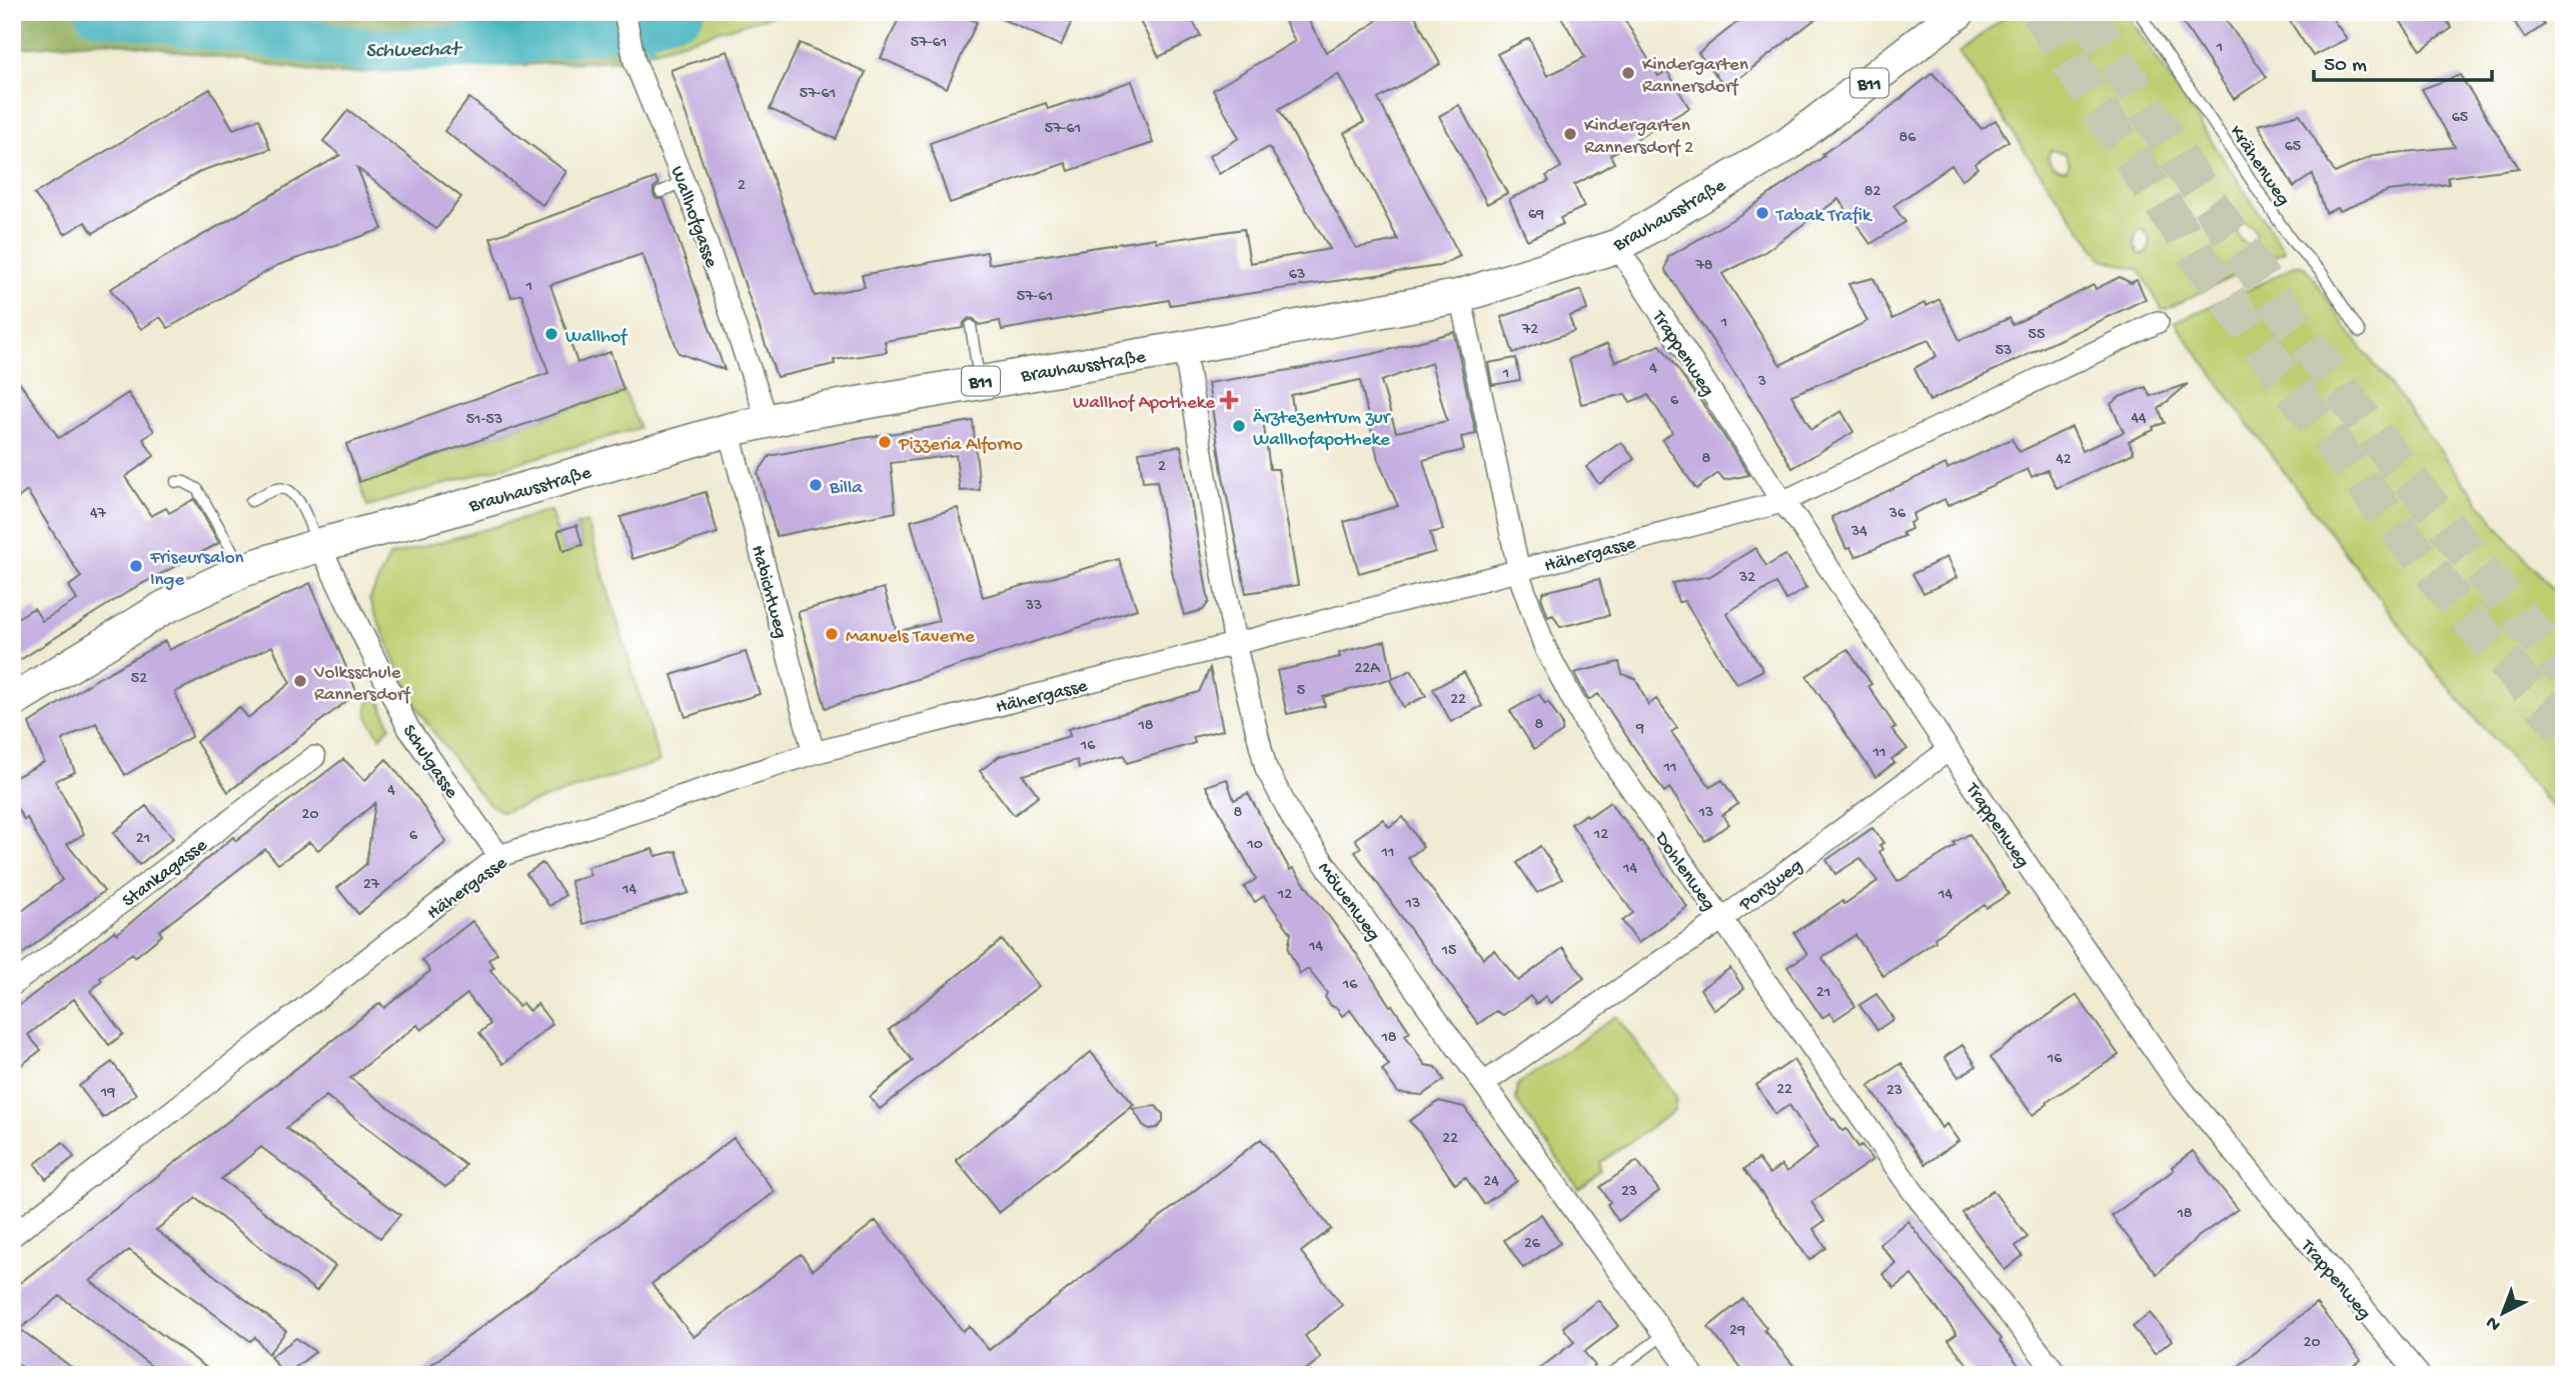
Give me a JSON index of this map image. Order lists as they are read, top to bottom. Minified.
{"streets":{"main road":["B11","Brauhausstraße"],"street":["Wallhofgasse","Trappenweg","Hähergasse","Habichtweg","Schulgasse","Dohlenweg","Stankagasse","Ponzweg","Möwenweg"],"lane":["Krähenweg"]},"crossings":[["Brauhausstraße","Wallhofgasse"],["Brauhausstraße","Trappenweg"],["Brauhausstraße","Habichtweg"],["Brauhausstraße","Schulgasse"],["Brauhausstraße","Dohlenweg"],["Brauhausstraße","Möwenweg"],["Trappenweg","Hähergasse"],["Trappenweg","Ponzweg"],["Hähergasse","Habichtweg"],["Hähergasse","Schulgasse"],["Hähergasse","Dohlenweg"],["Hähergasse","Möwenweg"],["Dohlenweg","Ponzweg"],["Ponzweg","Möwenweg"]],"water":["Schwechat"],"places":{"other":["Kindergarten Rannersdorf","Kindergarten Rannersdorf 2","Tabak Trafik","Wallhof","Ärztezentrum zur Wallhofapotheke","Pizzeria Alforno","Billa","Friseursalon Inge","Manuels Taverne","Volksschule Rannersdorf"],"health":["Wallhof Apotheke"]},"house_numbers":["57-61","1","57-61","65","57-61","86","65","2","82","69","78","63","1","57-61","1","72","55","53","4","1","3","6","44","51-53","8","42","2","47","36","34","32","33","22A","52","5","22","8","18","9","16","11","11","4","8","13","20","12","6","21","10","11","14","27","14","12","14","13","14","15","16","21","18","16","22","23","19","22","24","23","18","26","29","20"],"scale_bar":"50 m","north":"bottom left"}
